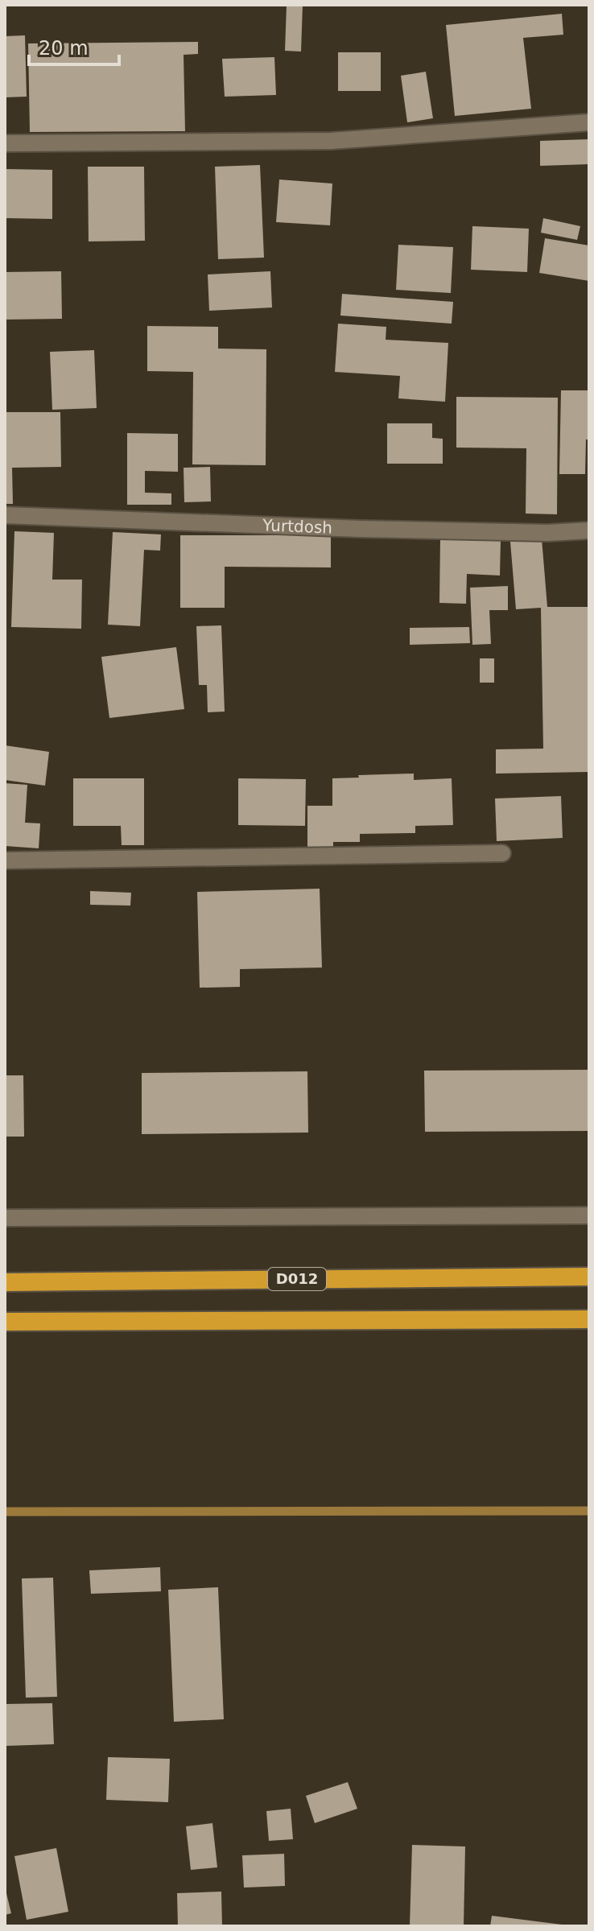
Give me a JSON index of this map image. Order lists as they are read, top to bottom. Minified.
{"streets":{"highway":["D012"],"street":["Yurtdosh"]},"scale_bar":"20 m"}
